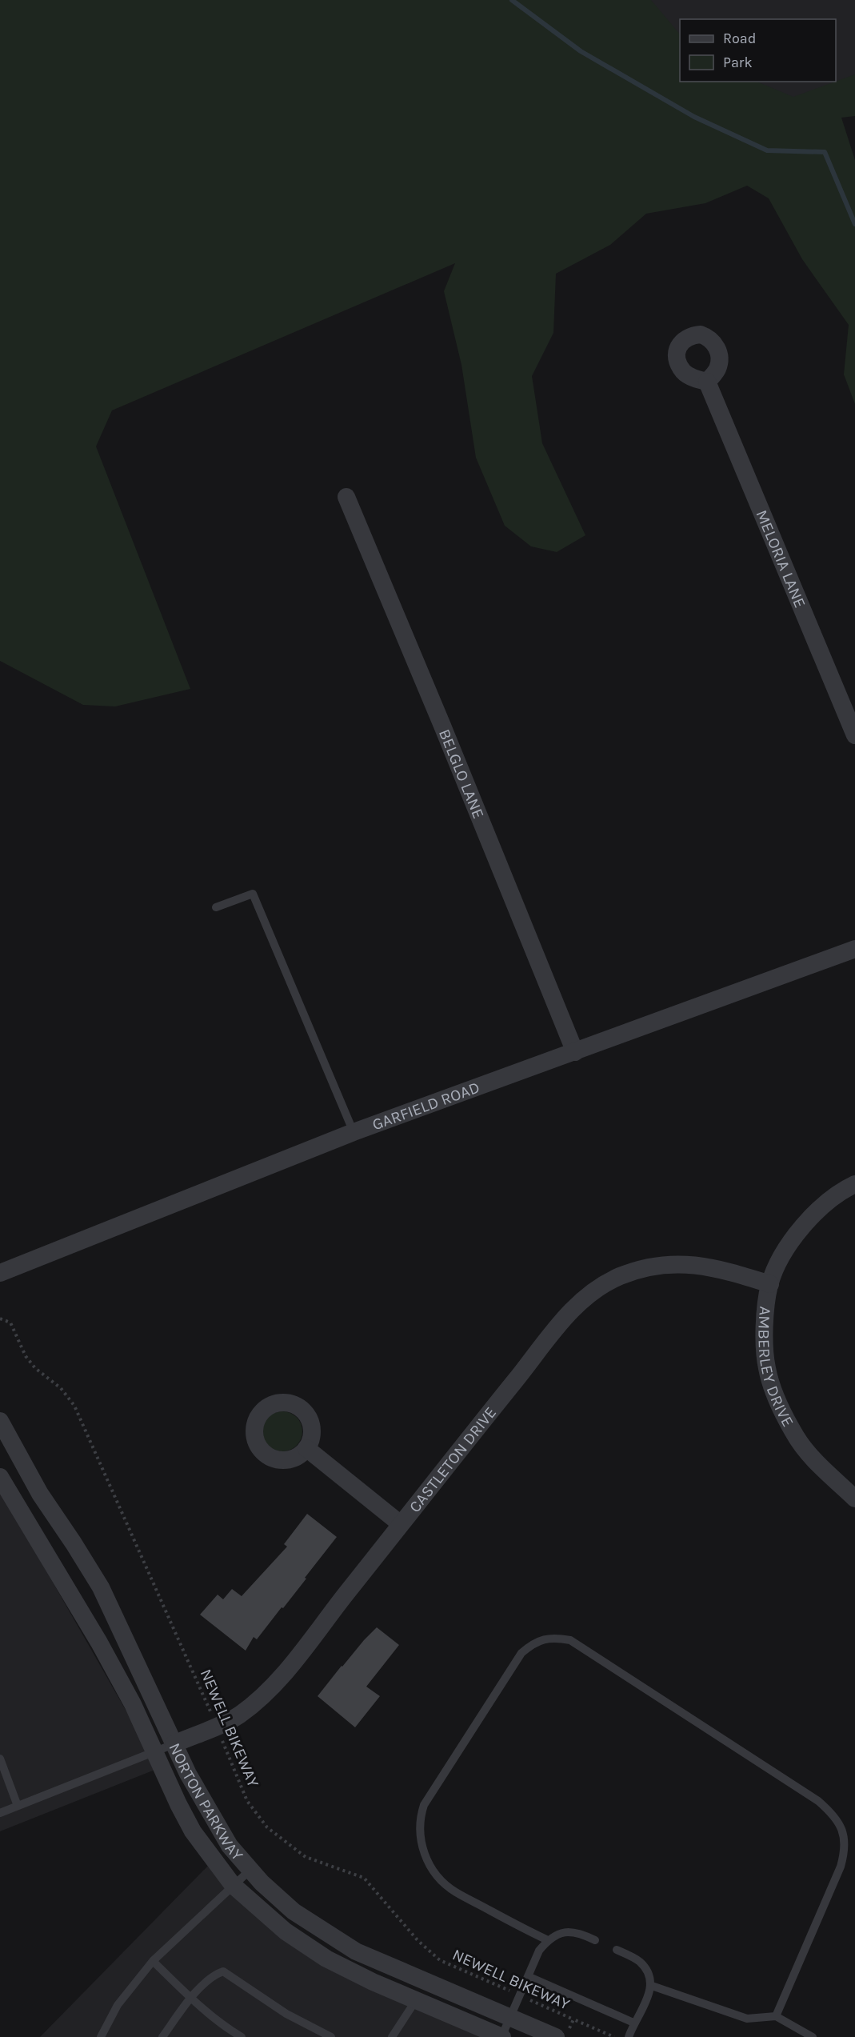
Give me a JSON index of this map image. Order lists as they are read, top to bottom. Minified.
{"streets":{"street":["MELORIA LANE","BELGLO LANE","GARFIELD ROAD","AMBERLEY DRIVE","CASTLETON DRIVE","NORTON PARKWAY"],"path":["NEWELL BIKEWAY"]},"crossings":[["BELGLO LANE","GARFIELD ROAD"],["AMBERLEY DRIVE","CASTLETON DRIVE"],["CASTLETON DRIVE","NEWELL BIKEWAY"],["CASTLETON DRIVE","NORTON PARKWAY"]],"legend":["Road","Park"]}
